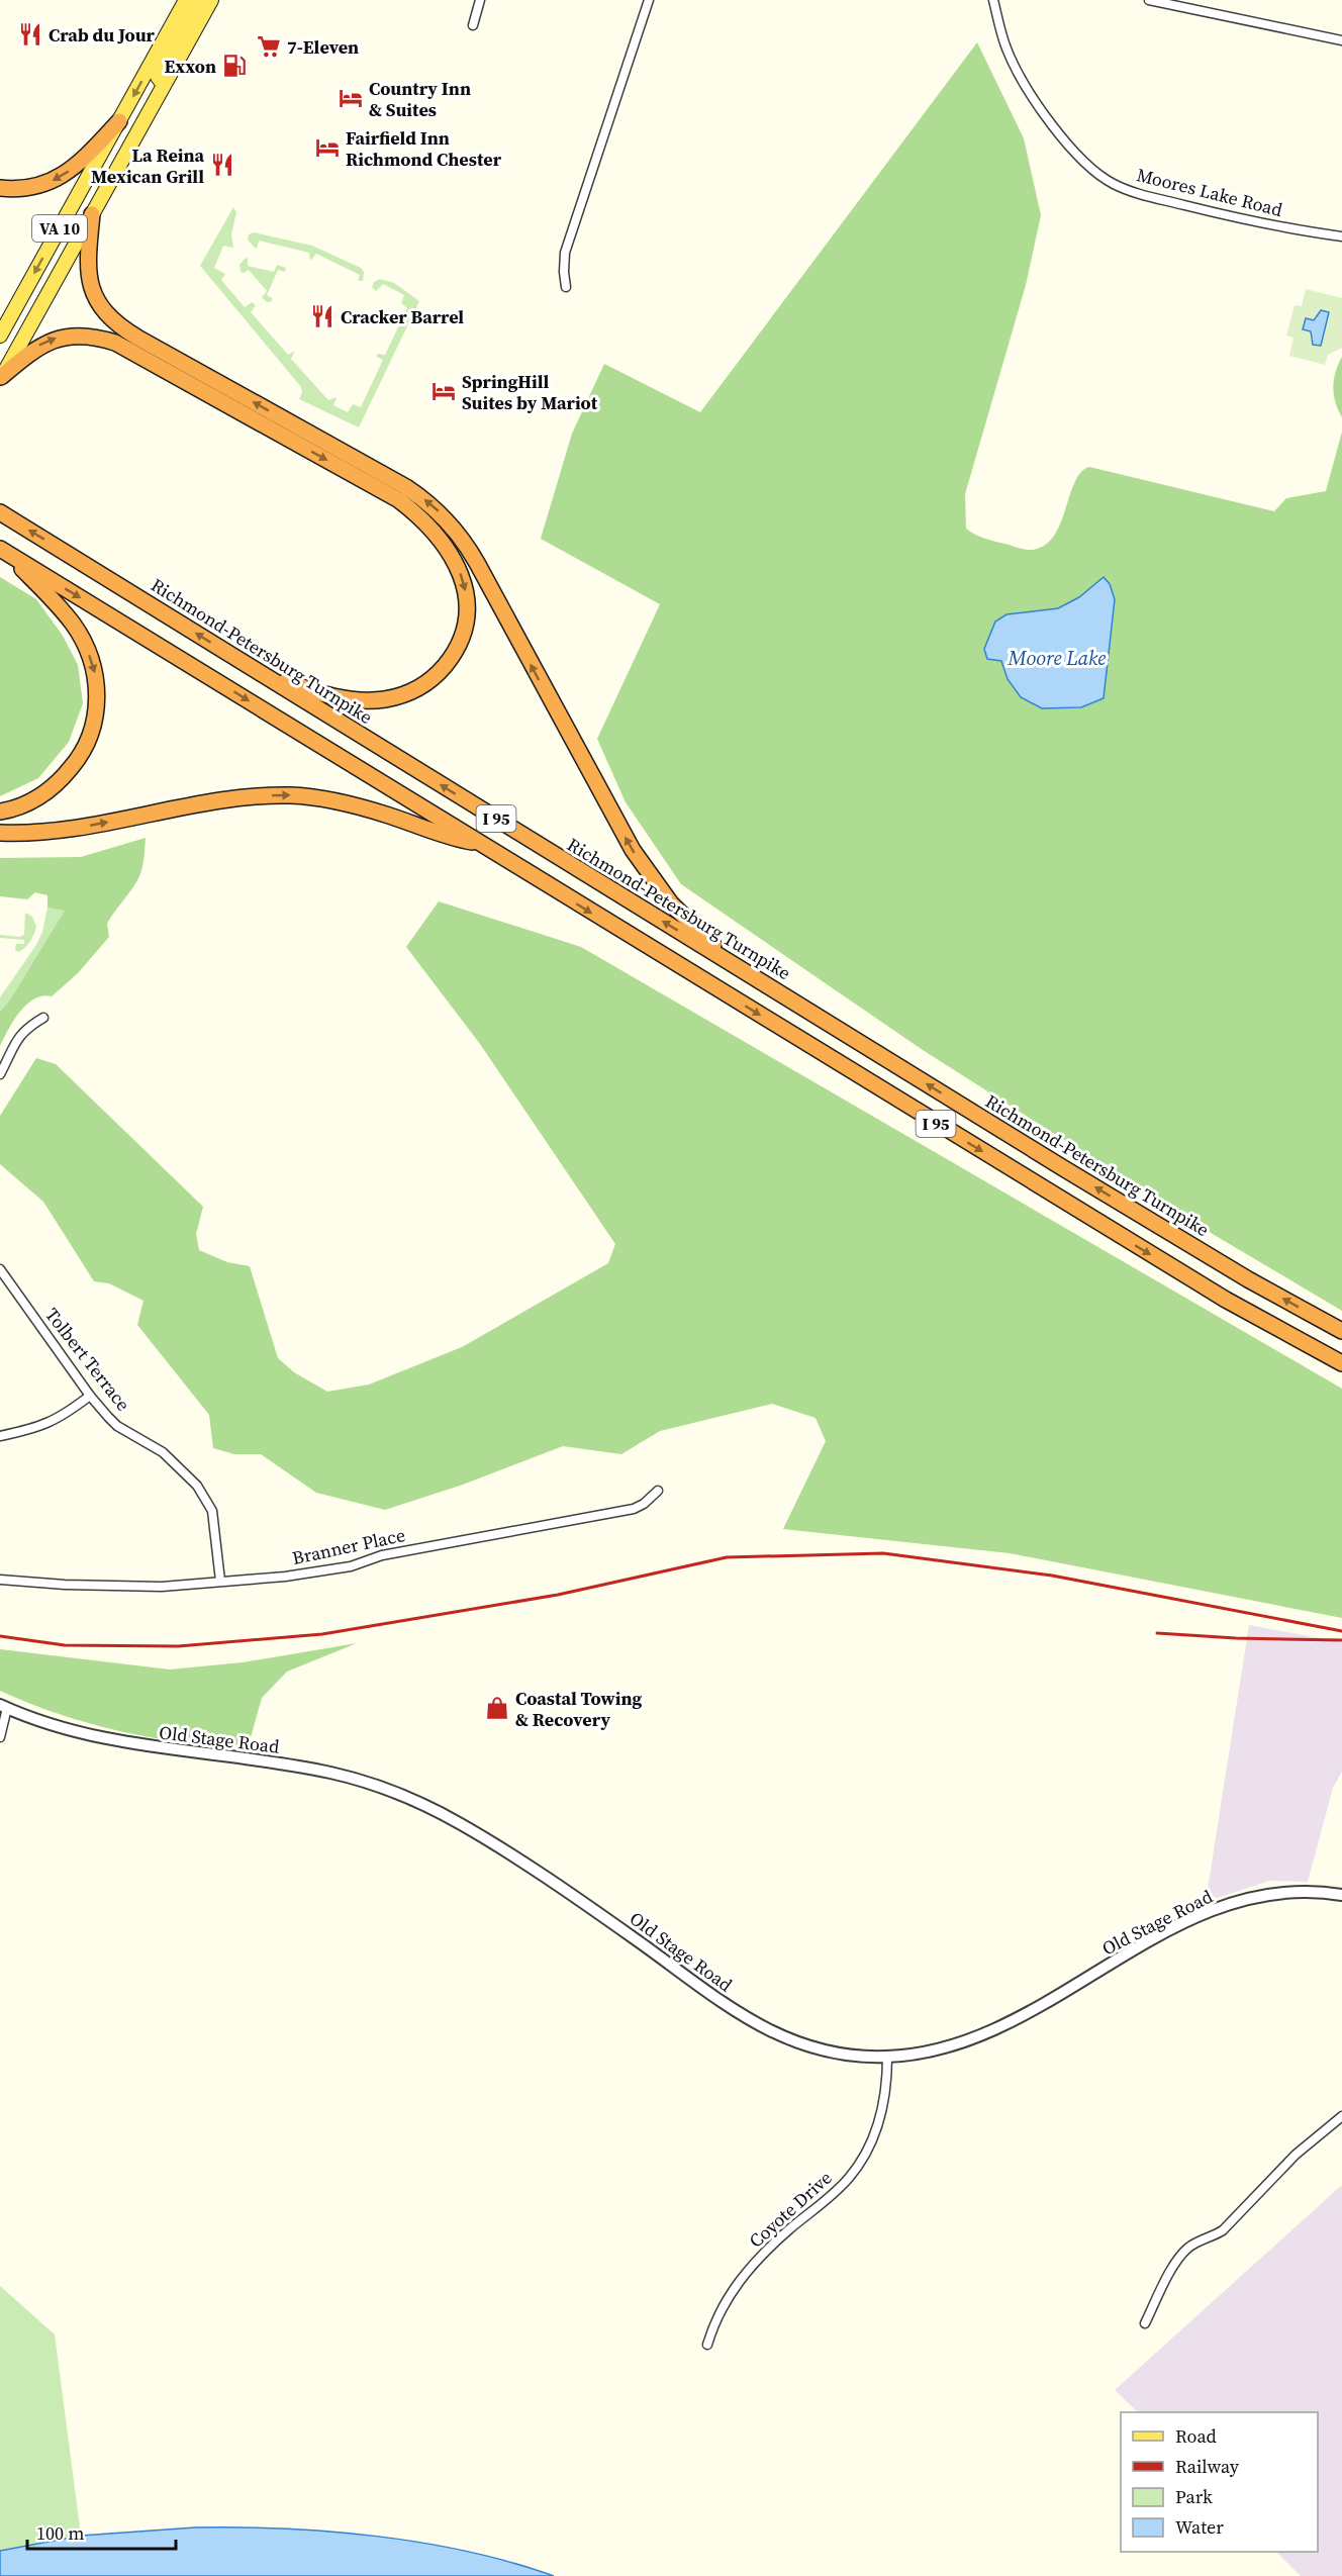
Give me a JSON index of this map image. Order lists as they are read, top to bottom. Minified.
{"streets":{"highway":["Richmond-Petersburg Turnpike","I 95"],"main road":["VA 10"],"street":["Moores Lake Road","Tolbert Terrace","Branner Place","Old Stage Road","Coyote Drive"]},"crossings":[["Tolbert Terrace","Branner Place"],["Old Stage Road","Coyote Drive"]],"water":["Moore Lake"],"places":{"restaurant":["Crab du Jour","La Reina Mexican Grill","Cracker Barrel"],"supermarket":["7-Eleven"],"fuel station":["Exxon"],"hotel":["Country Inn & Suites","Fairfield Inn Richmond Chester","SpringHill Suites by Mariot"],"shop":["Coastal Towing & Recovery"]},"legend":["Road","Railway","Park","Water"],"scale_bar":"100 m"}
